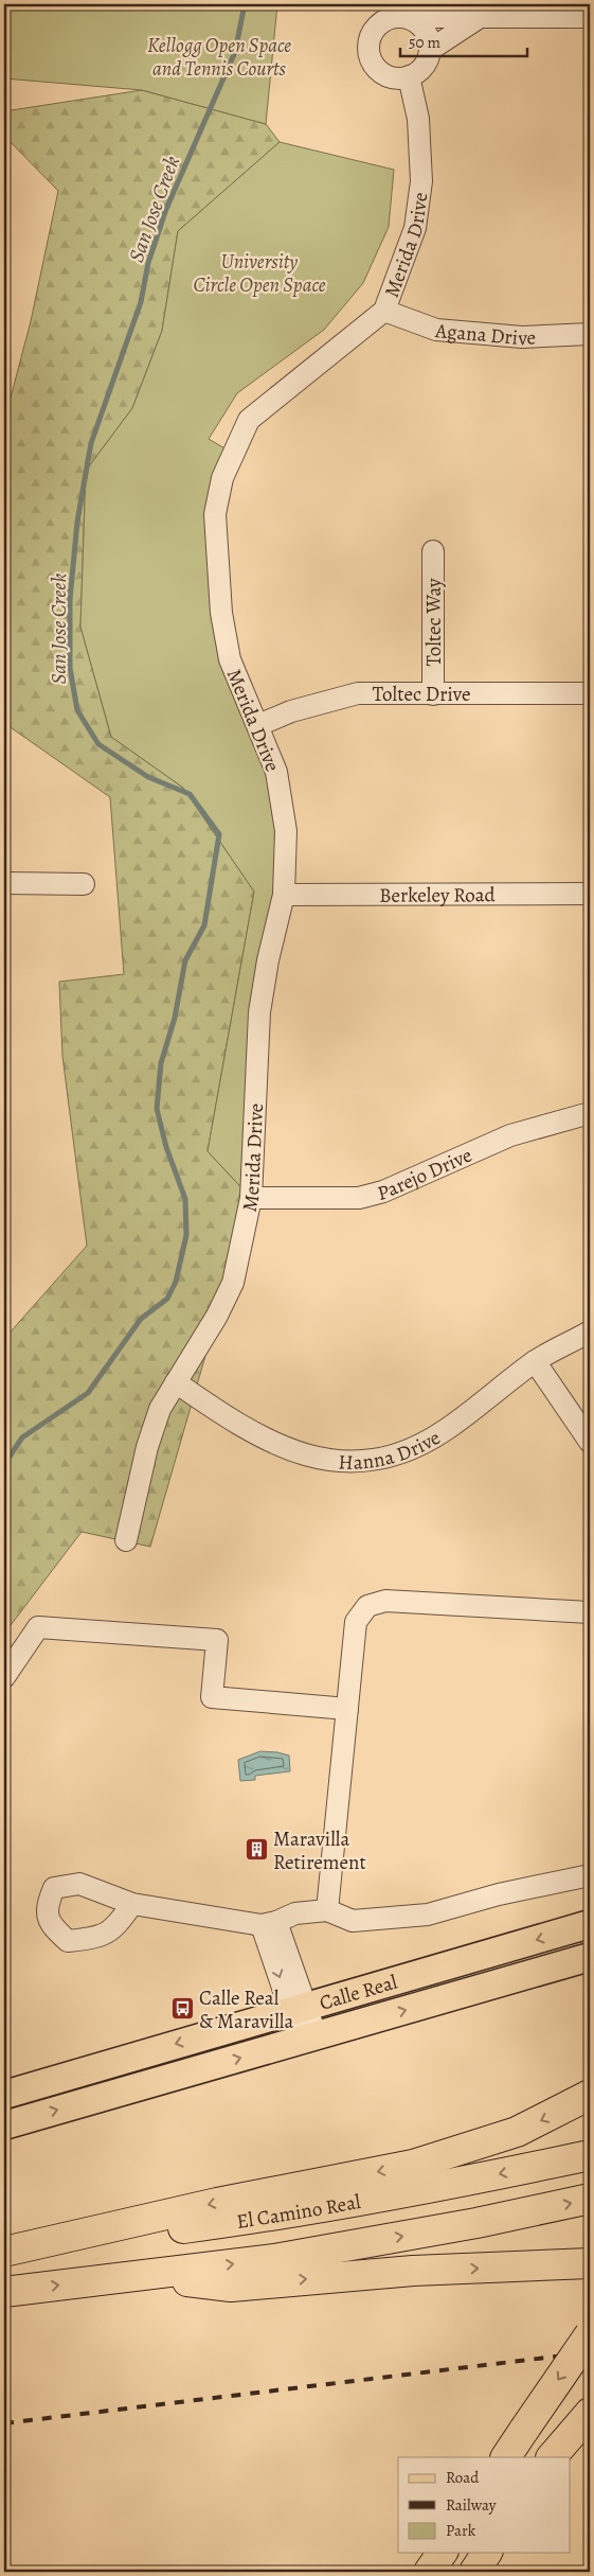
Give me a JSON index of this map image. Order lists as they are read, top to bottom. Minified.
{"streets":{"highway":["El Camino Real"],"main road":["Calle Real"],"street":["Merida Drive","Agana Drive","Toltec Way","Toltec Drive","Berkeley Road","Parejo Drive","Hanna Drive"]},"crossings":[["Merida Drive","Agana Drive"],["Merida Drive","Toltec Drive"],["Merida Drive","Berkeley Road"],["Merida Drive","Parejo Drive"],["Merida Drive","Hanna Drive"],["Toltec Way","Toltec Drive"]],"water":["San Jose Creek"],"parks":["Kellogg Open Space and Tennis Courts","University Circle Open Space"],"places":{"building":["Maravilla Retirement"],"bus stop":["Calle Real & Maravilla"]},"legend":["Road","Railway","Park"],"scale_bar":"50 m"}
